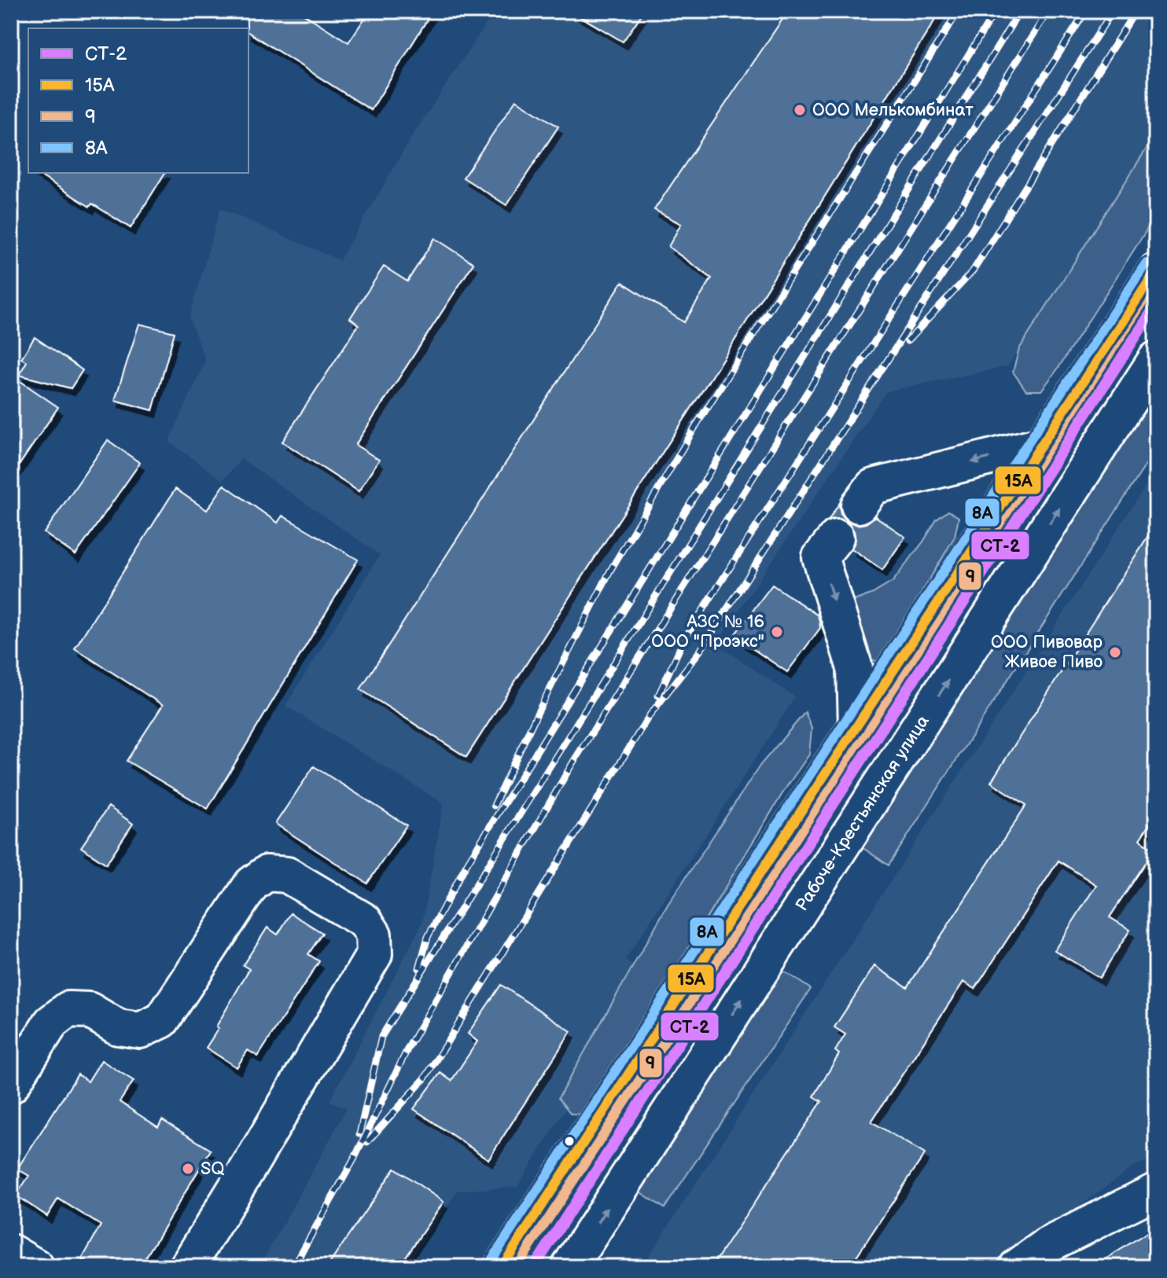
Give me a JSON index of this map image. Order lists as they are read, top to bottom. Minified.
{"streets":{"main road":["Рабоче-Крестьянская улица"]},"places":["ООО Мелькомбинат","АЗС № 16 ООО \"Проэкс\"","ООО Пивовар Живое Пиво","SQ"],"lines":["transit line 8А","transit line 15А","transit line 9","transit line СТ-2"],"legend":["СТ-2","15А","9","8А"]}
